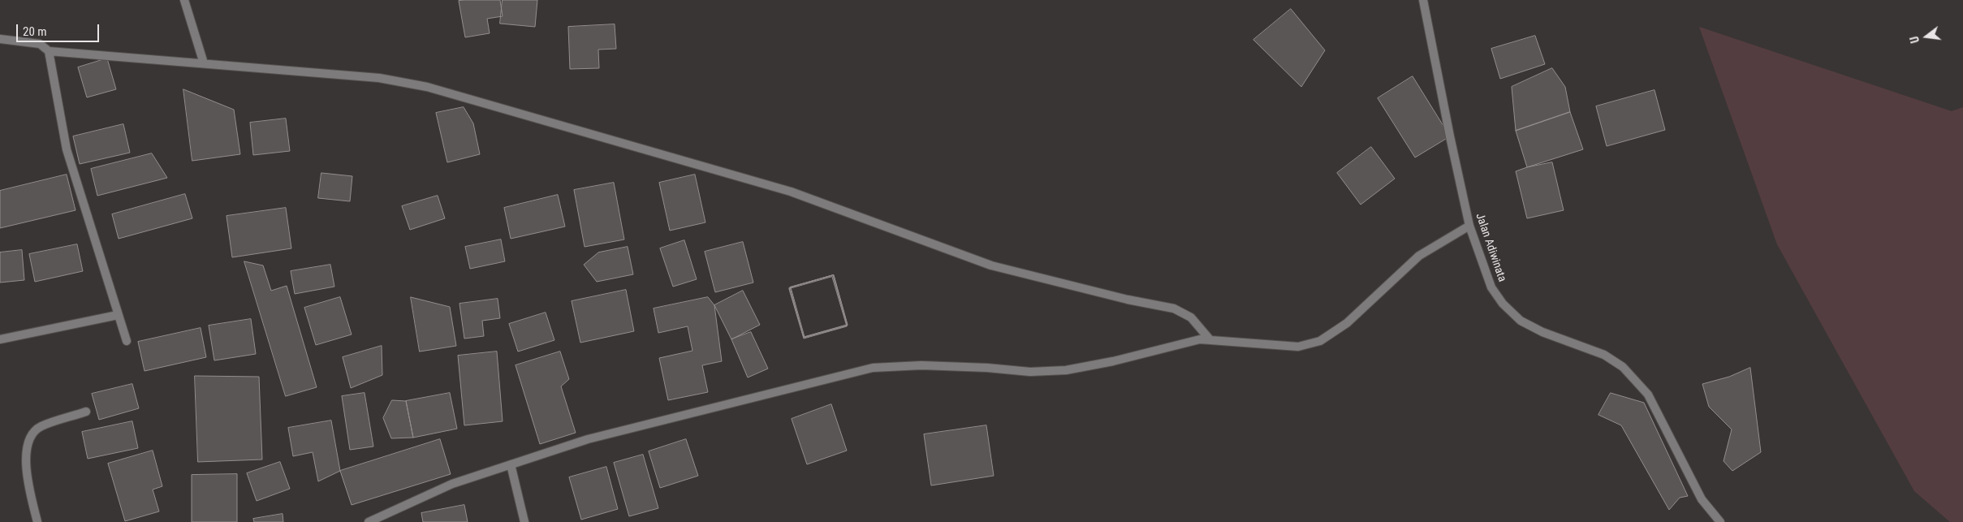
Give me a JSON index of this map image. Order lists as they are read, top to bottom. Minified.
{"streets":{"street":["Jalan Adiwinata"]},"scale_bar":"20 m","north":"left"}
